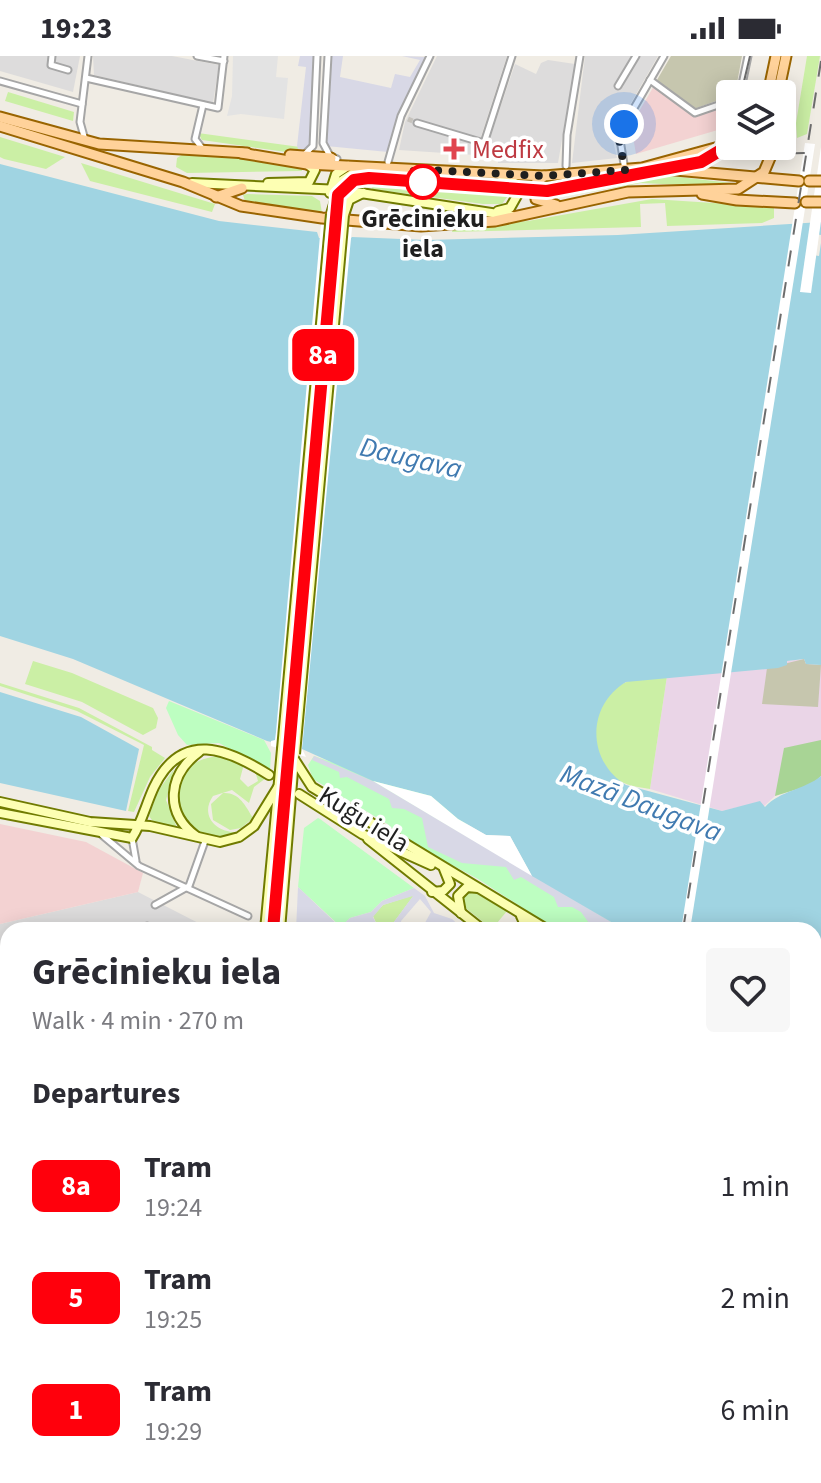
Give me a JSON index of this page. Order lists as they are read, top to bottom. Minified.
{"streets":{"main road":["Kuģu iela"]},"water":["Daugava","Mazā Daugava"],"places":{"health":["Medfix"],"other":["Grēcinieku iela"]},"lines":["tram line 8a"],"page":{"status":"19:23","on_map":"8a","heading":[["Grēcinieku iela","Walk · 4 min · 270 m"],"Departures"],"list":[{"mark":"8a","name":"Tram","note":"19:24","value":"1 min"},{"mark":"5","name":"Tram","note":"19:25","value":"2 min"},{"mark":"1","name":"Tram","note":"19:29","value":"6 min"}]}}
